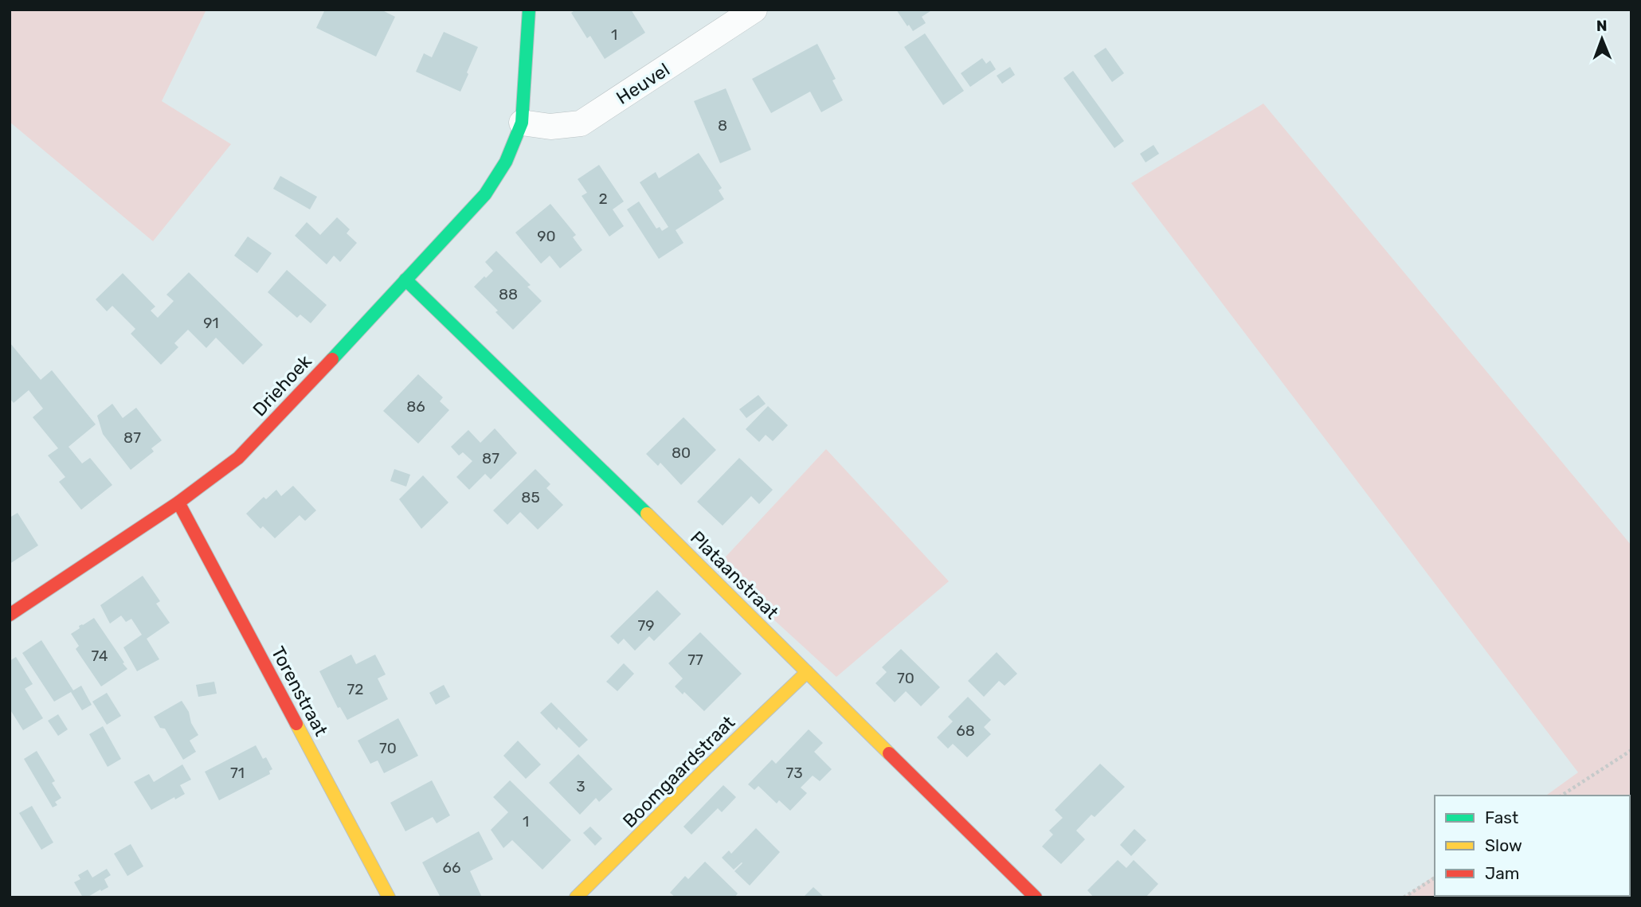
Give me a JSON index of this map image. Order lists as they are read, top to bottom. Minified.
{"streets":{"street":["Heuvel","Driehoek","Plataanstraat","Torenstraat","Boomgaardstraat"]},"crossings":[["Heuvel","Driehoek"],["Driehoek","Plataanstraat"],["Driehoek","Torenstraat"],["Plataanstraat","Boomgaardstraat"]],"house_numbers":["1","8","2","90","88","91","86","87","80","87","85","79","74","77","70","72","68","70","71","73","3","1","66"],"legend":["Fast","Slow","Jam"],"north":"top"}
